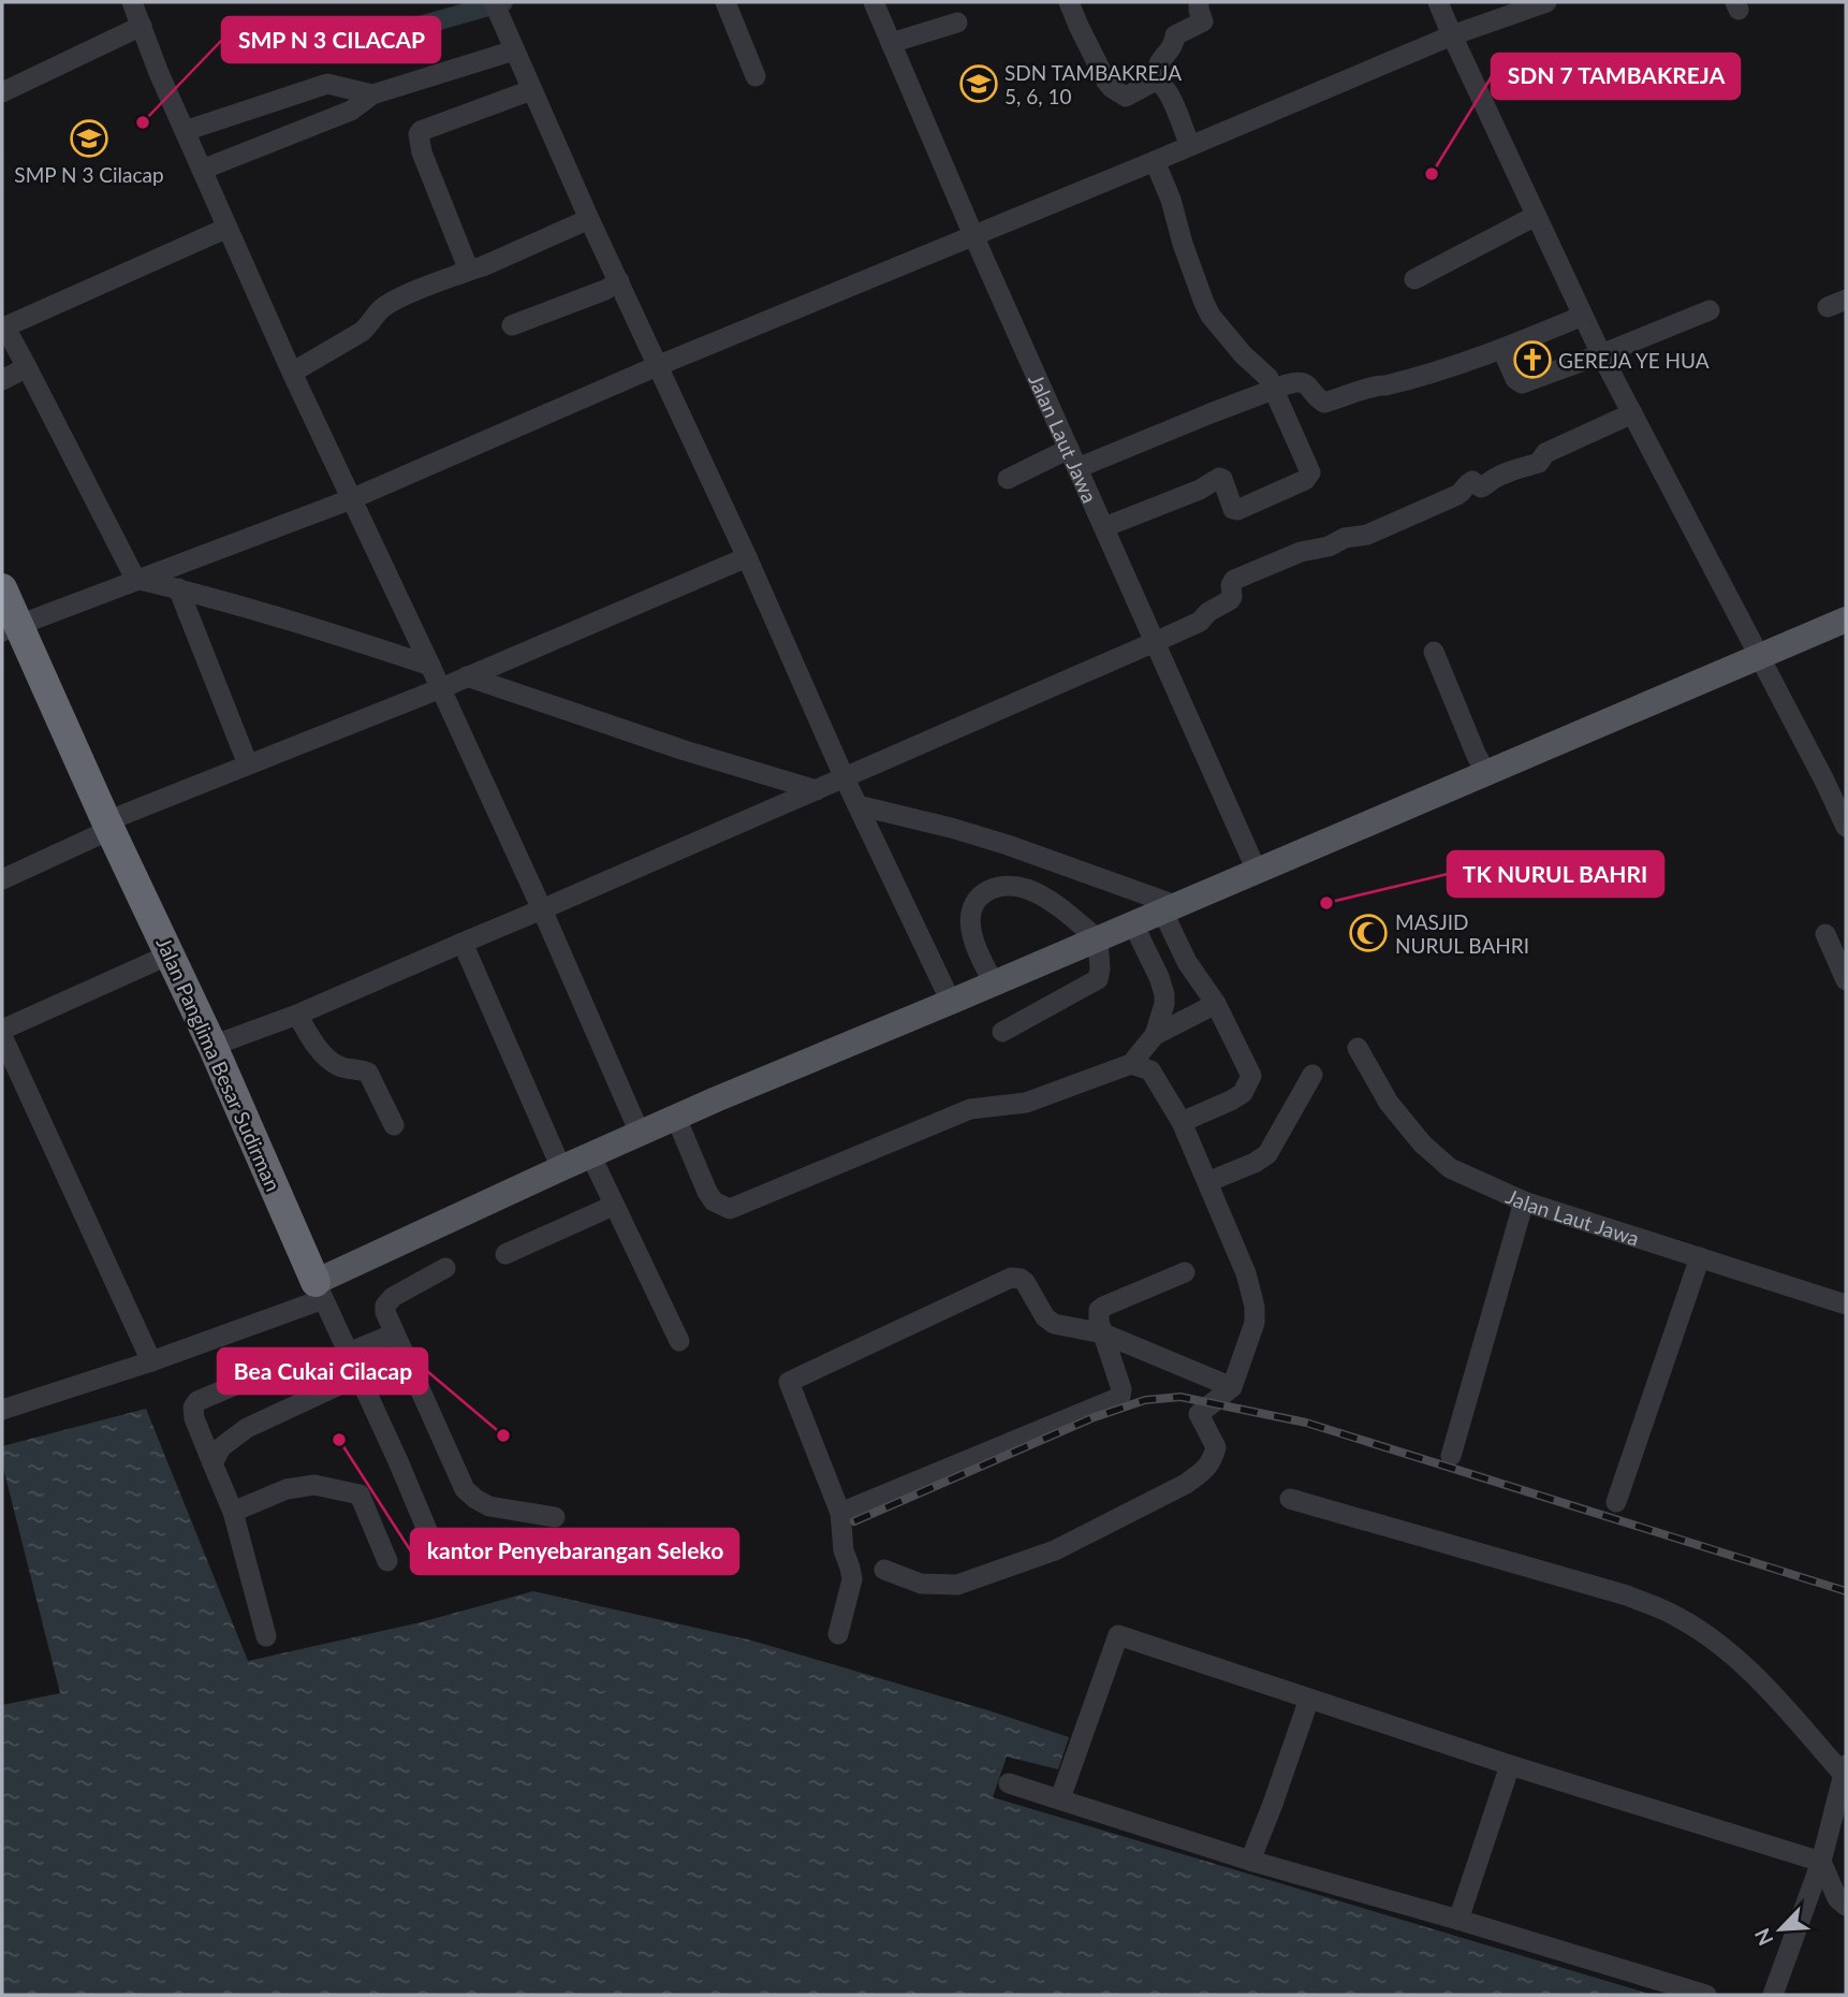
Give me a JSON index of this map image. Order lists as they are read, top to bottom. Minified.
{"streets":{"highway":["Jalan Panglima Besar Sudirman"],"street":["Jalan Laut Jawa"]},"places":{"school or university":["SDN TAMBAKREJA 5, 6, 10","SMP N 3 Cilacap"],"other":["SMP N 3 CILACAP","SDN 7 TAMBAKREJA","TK NURUL BAHRI","Bea Cukai Cilacap","kantor Penyebarangan Seleko"],"church":["GEREJA YE HUA"],"mosque":["MASJID NURUL BAHRI"]},"north":"bottom left"}
